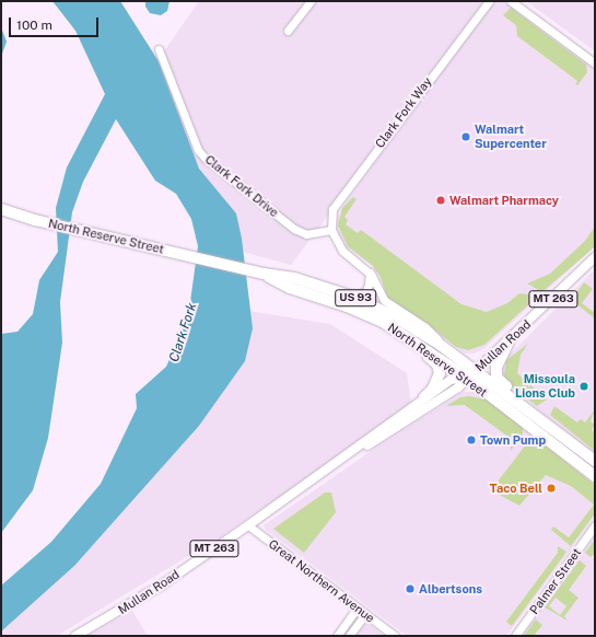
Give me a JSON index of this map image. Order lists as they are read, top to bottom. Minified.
{"streets":{"highway":["North Reserve Street","US 93"],"main road":["MT 263","Mullan Road"],"street":["Clark Fork Way","Clark Fork Drive","Great Northern Avenue","Palmer Street"]},"crossings":[["Clark Fork Way","Clark Fork Drive"],["North Reserve Street","US 93"],["North Reserve Street","Mullan Road"],["Mullan Road","Great Northern Avenue"]],"water":["Clark Fork"],"places":["Walmart Supercenter","Walmart Pharmacy","Missoula Lions Club","Town Pump","Taco Bell","Albertsons"],"scale_bar":"100 m"}
